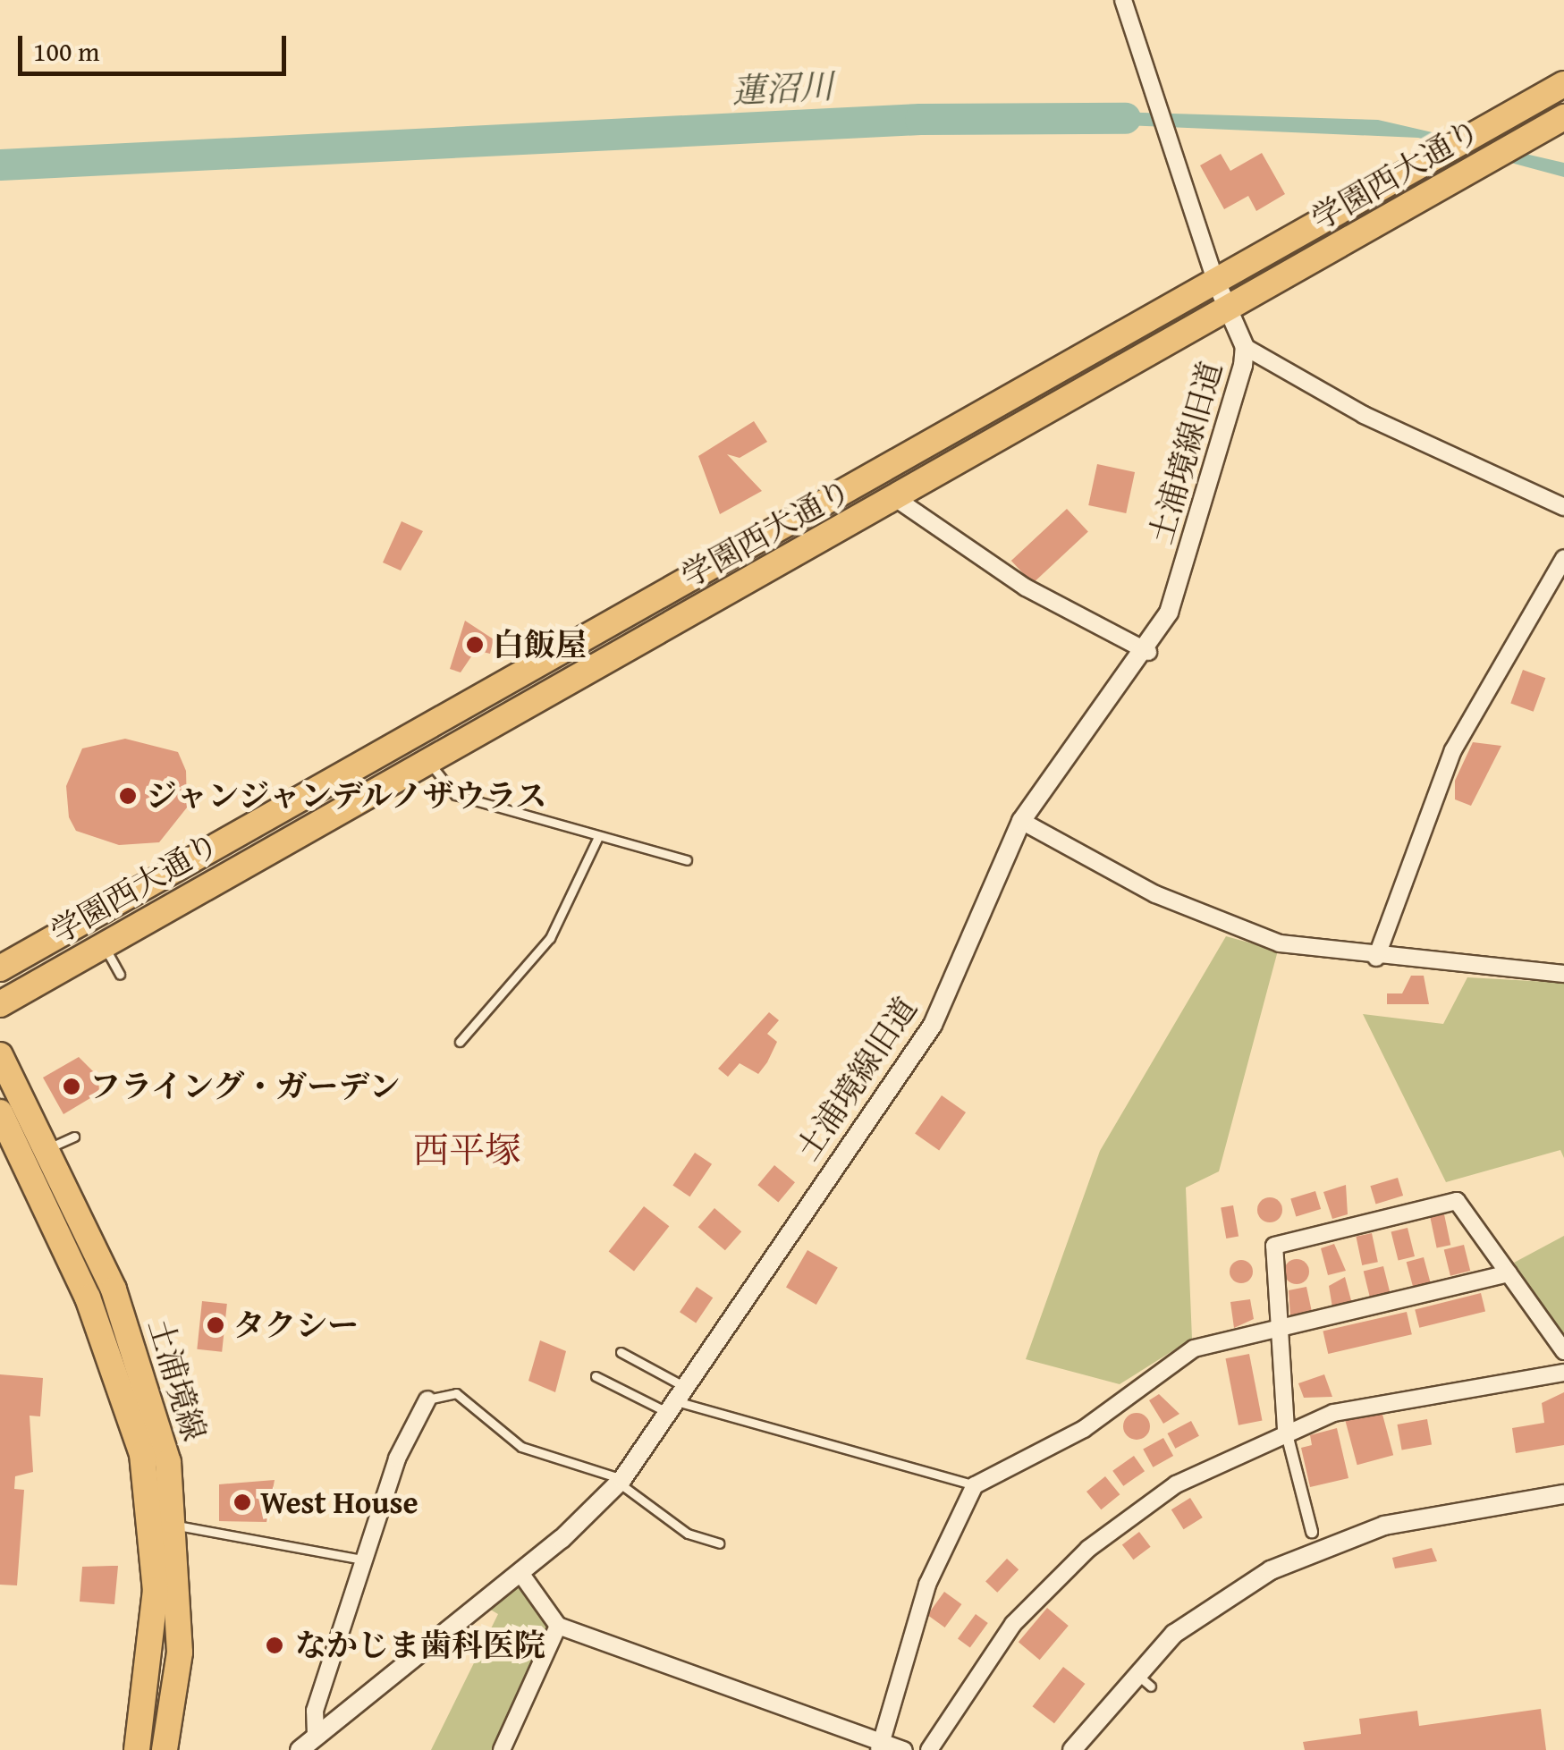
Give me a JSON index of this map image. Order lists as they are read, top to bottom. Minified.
{"streets":{"main road":["学園西大通り","土浦境線"],"street":["土浦境線旧道"]},"crossings":[["学園西大通り","土浦境線旧道"]],"districts":["西平塚"],"water":["蓮沼川"],"places":["白飯屋","ジャンジャンデルノザウラス","フライング・ガーデン","タクシー","West House","なかじま歯科医院"],"scale_bar":"100 m"}
